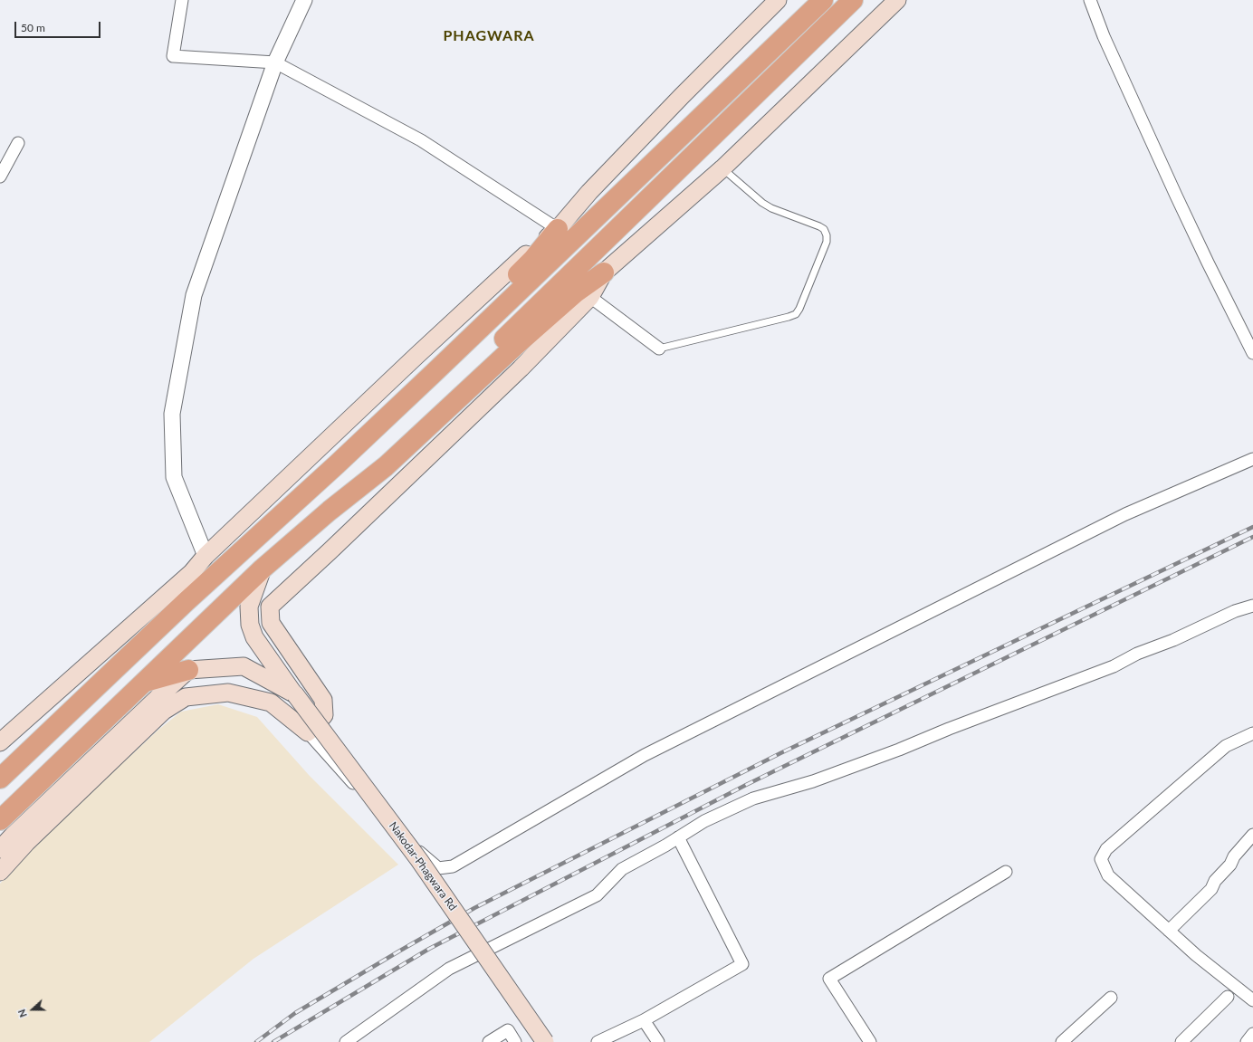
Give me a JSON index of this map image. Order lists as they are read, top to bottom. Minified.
{"streets":{"main road":["Nakodar-Phagwara Rd"]},"districts":["PHAGWARA"],"scale_bar":"50 m","north":"left"}
